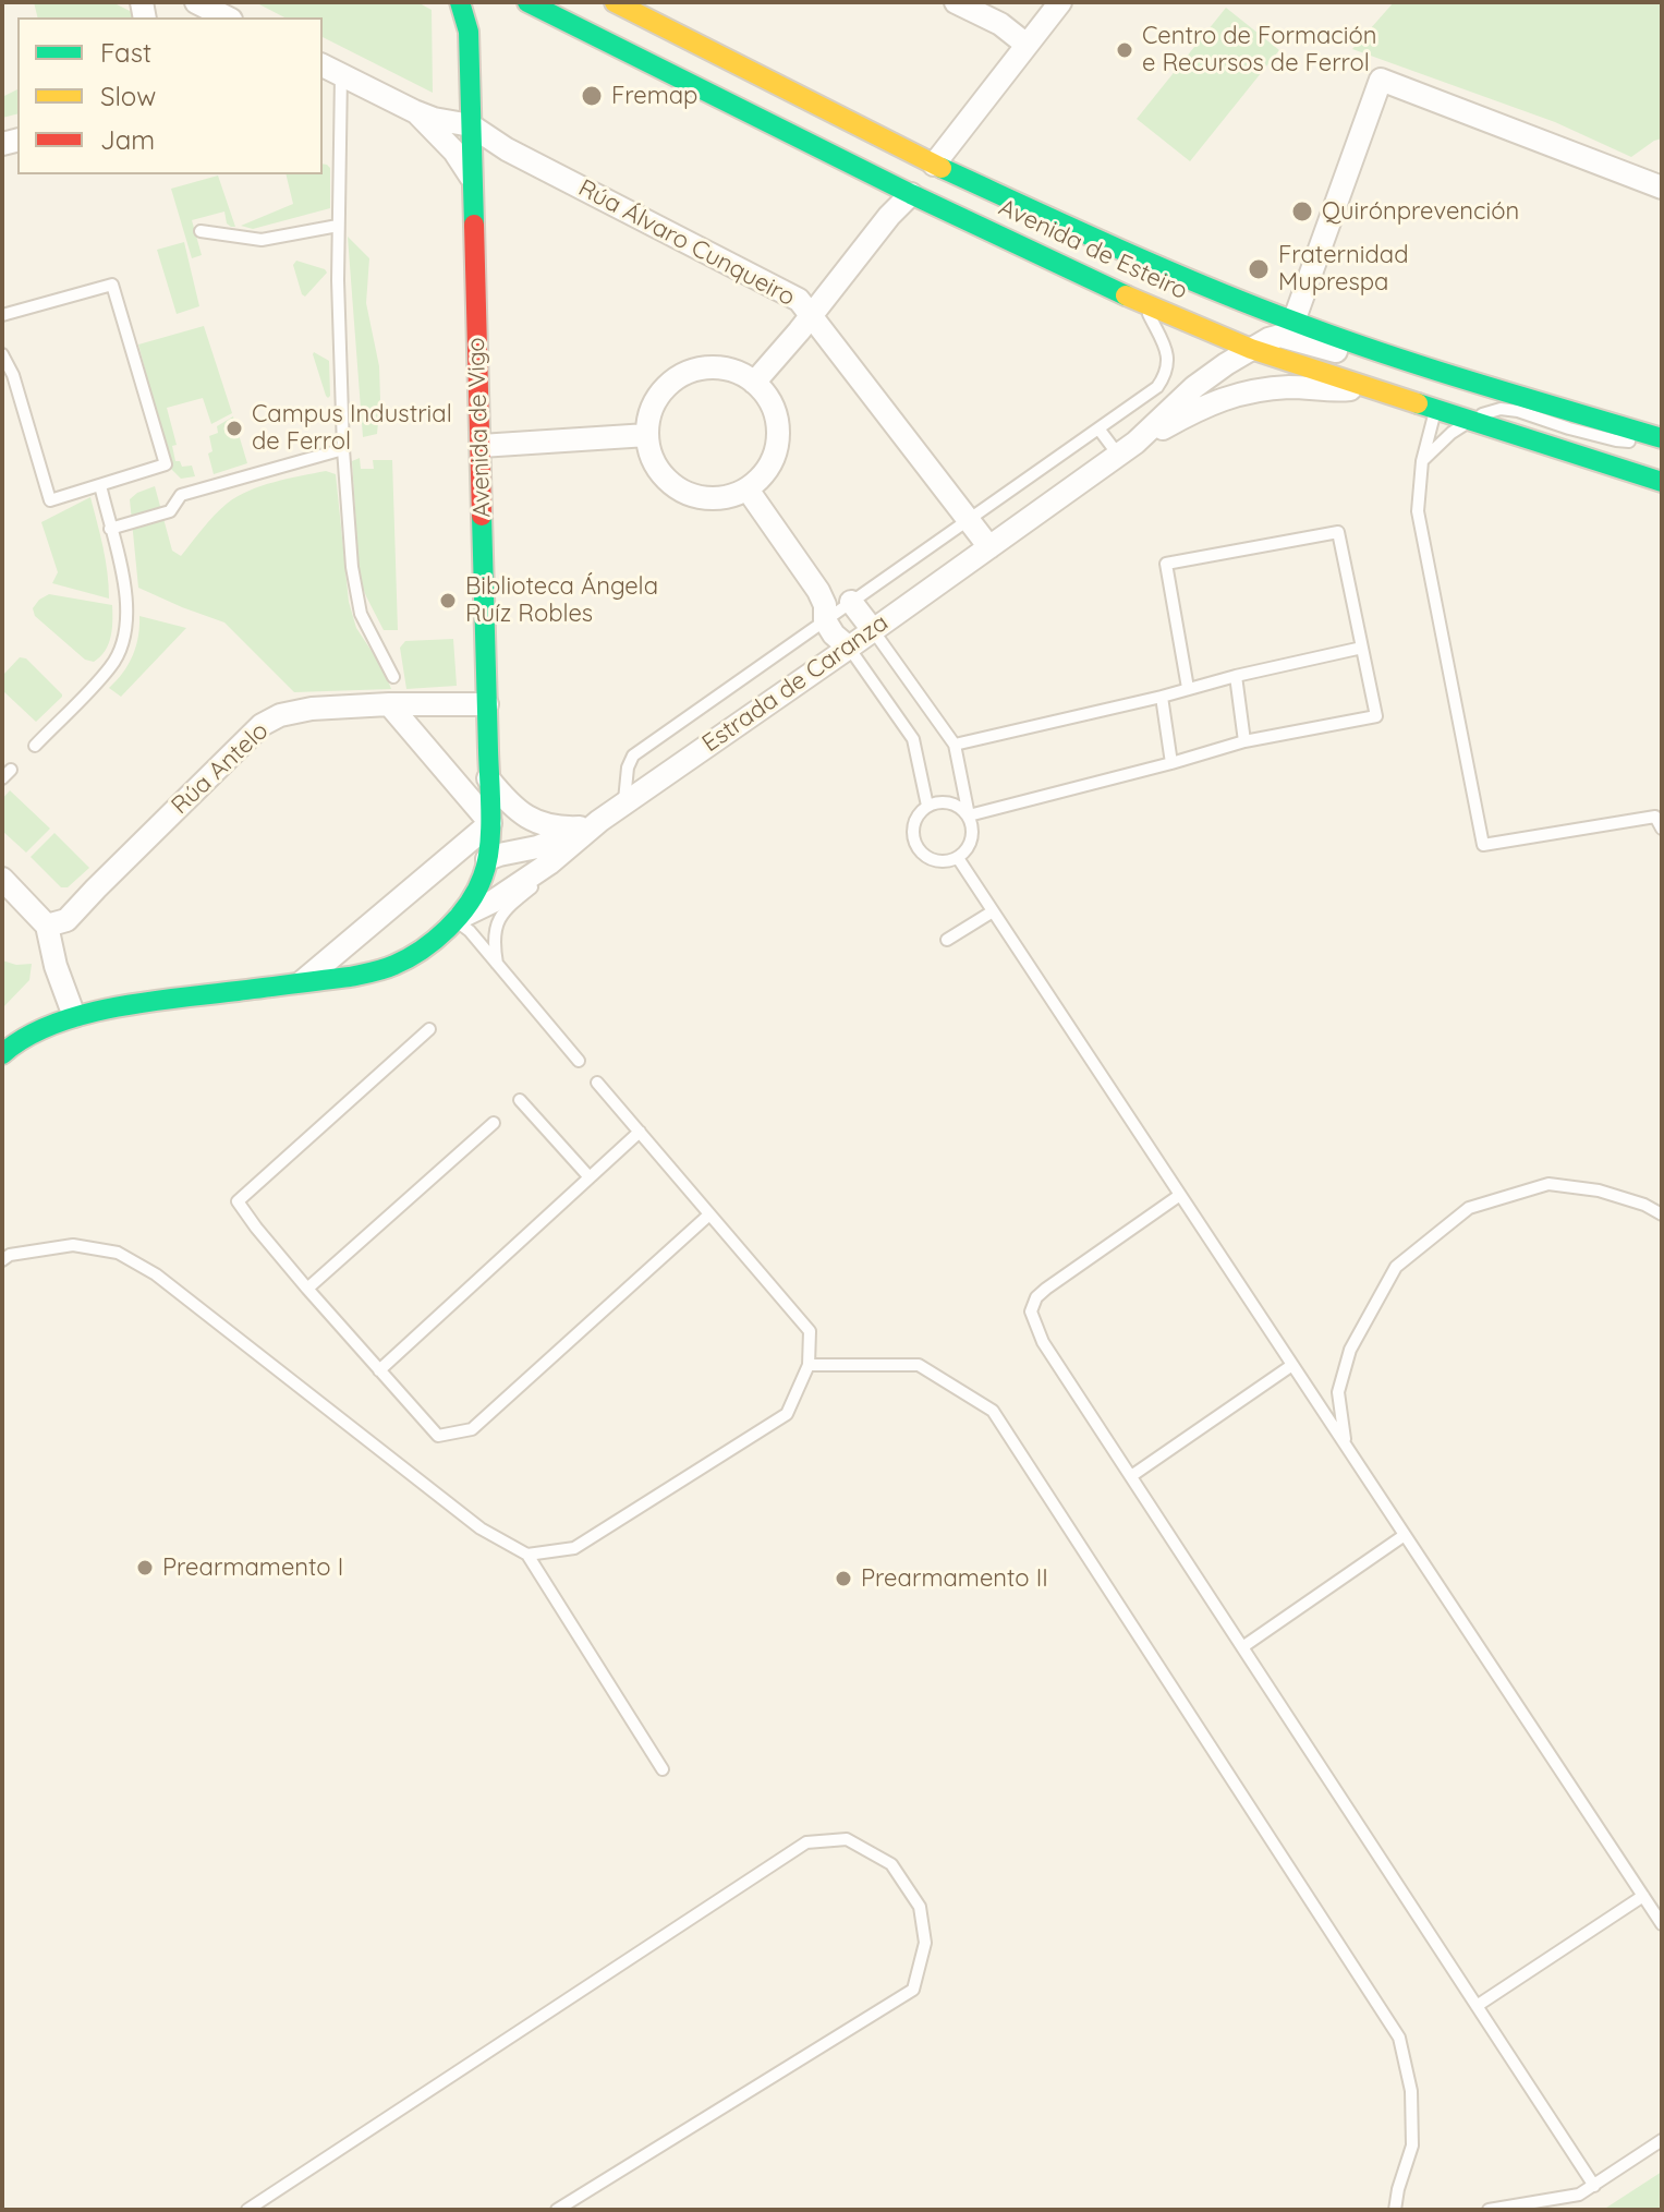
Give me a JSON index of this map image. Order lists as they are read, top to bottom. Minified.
{"streets":{"main road":["Avenida de Esteiro","Avenida de Vigo"],"street":["Rúa Álvaro Cunqueiro","Estrada de Caranza","Rúa Antelo"]},"crossings":[["Rúa Álvaro Cunqueiro","Avenida de Vigo"],["Rúa Álvaro Cunqueiro","Estrada de Caranza"],["Avenida de Vigo","Estrada de Caranza"],["Avenida de Vigo","Rúa Antelo"]],"places":["Centro de Formación e Recursos de Ferrol","Fremap","Quirónprevención","Fraternidad Muprespa","Campus Industrial de Ferrol","Biblioteca Ángela Ruíz Robles","Prearmamento I","Prearmamento II"],"legend":["Fast","Slow","Jam"]}
